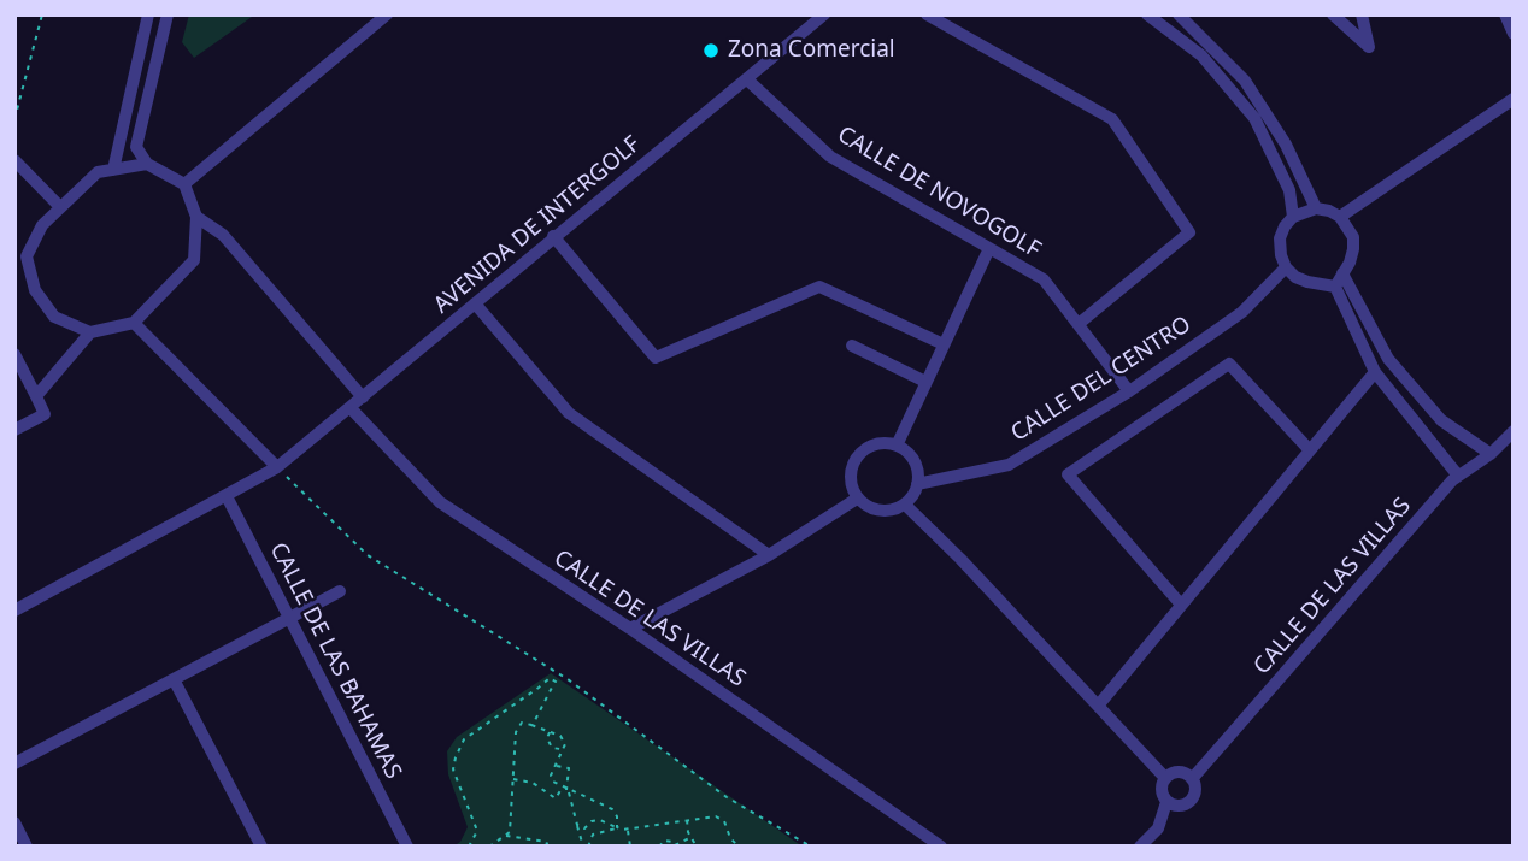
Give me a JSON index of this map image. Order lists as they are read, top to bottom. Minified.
{"streets":{"street":["CALLE DE NOVOGOLF","AVENIDA DE INTERGOLF","CALLE DEL CENTRO","CALLE DE LAS VILLAS","CALLE DE LAS BAHAMAS"]},"crossings":[["CALLE DE NOVOGOLF","AVENIDA DE INTERGOLF"],["CALLE DE NOVOGOLF","CALLE DEL CENTRO"],["AVENIDA DE INTERGOLF","CALLE DE LAS VILLAS"],["AVENIDA DE INTERGOLF","CALLE DE LAS BAHAMAS"]],"places":["Zona Comercial"]}
